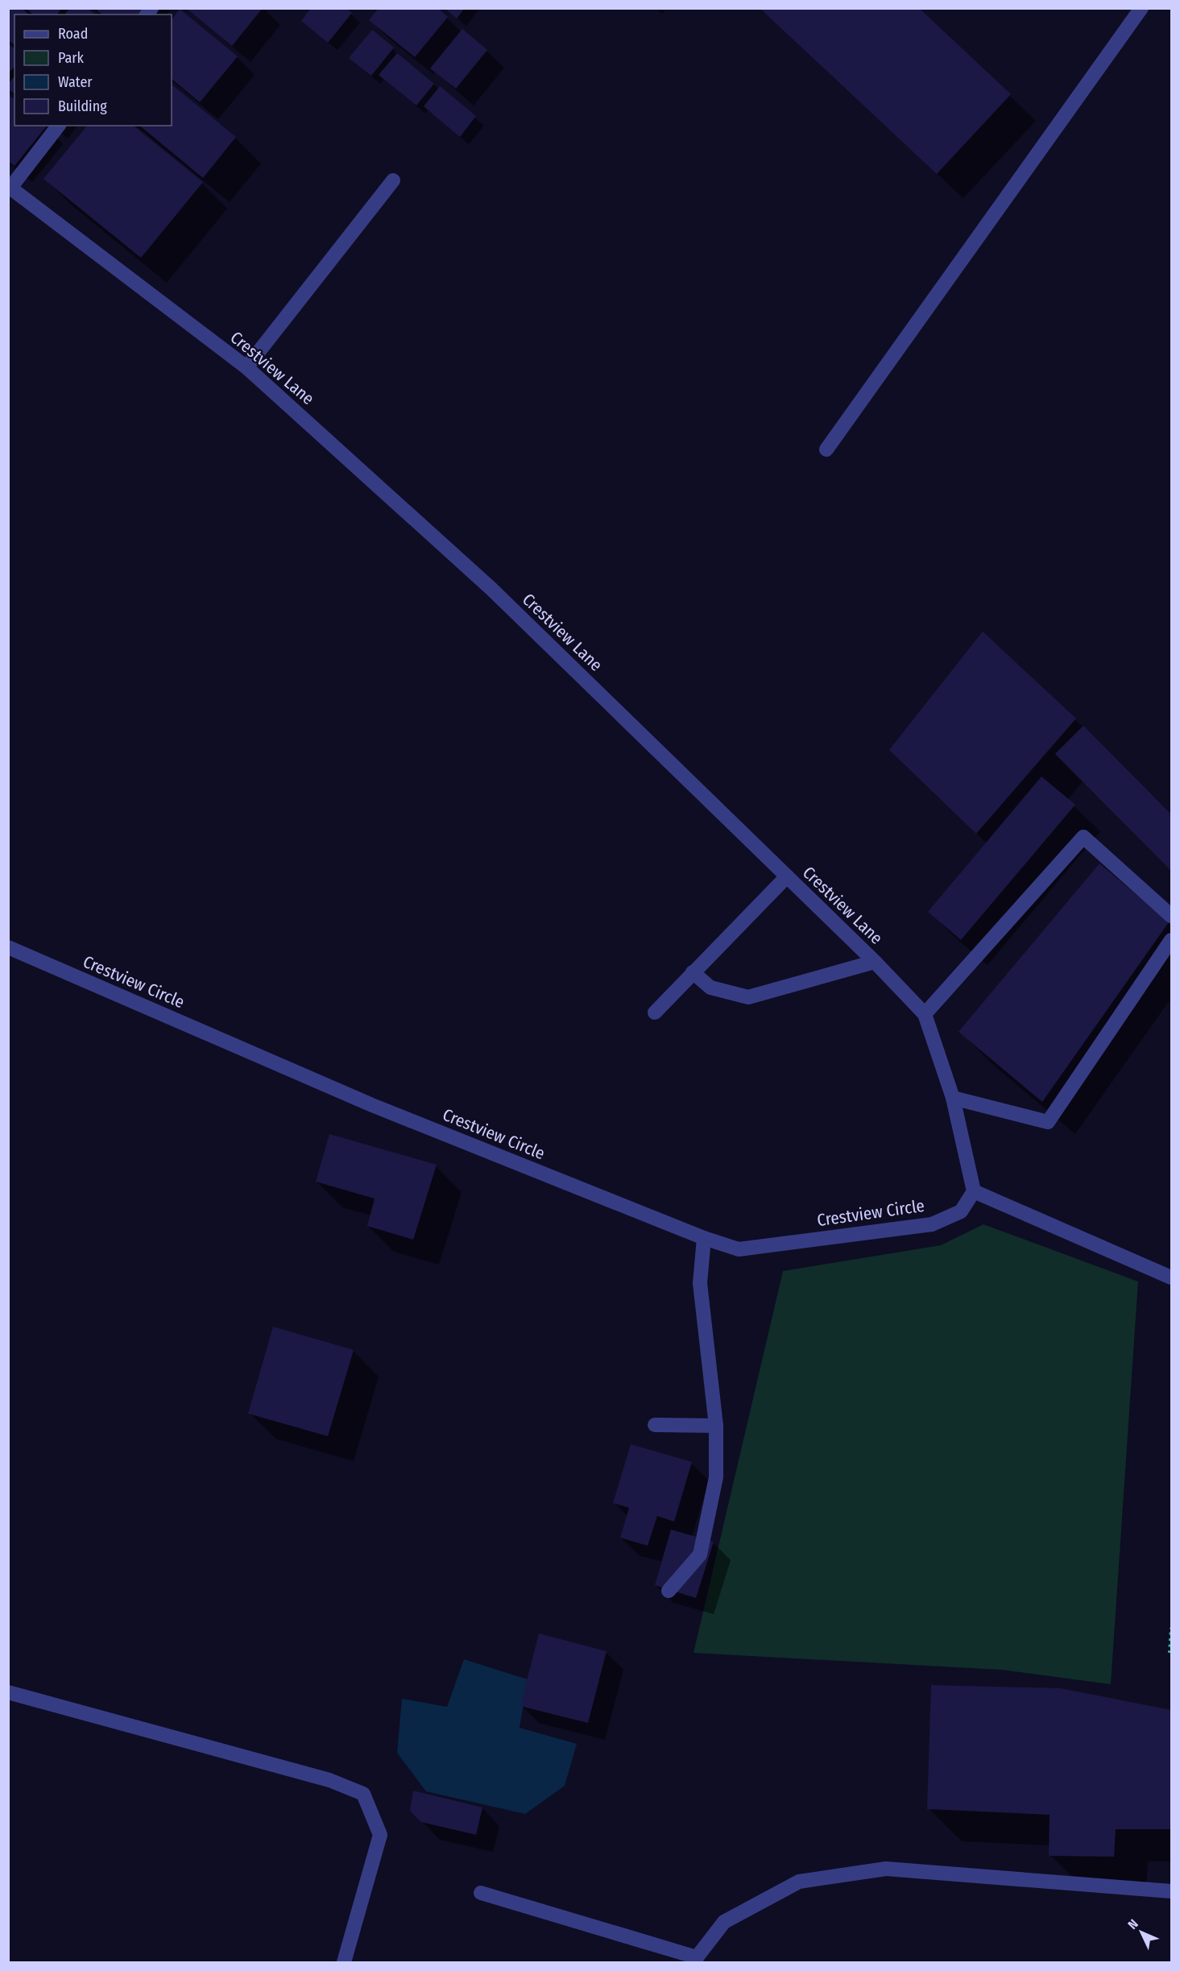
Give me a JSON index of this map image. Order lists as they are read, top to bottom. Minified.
{"streets":{"street":["Crestview Lane","Crestview Circle"]},"crossings":[["Crestview Lane","Crestview Circle"]],"legend":["Road","Park","Water","Building"],"north":"top left"}
